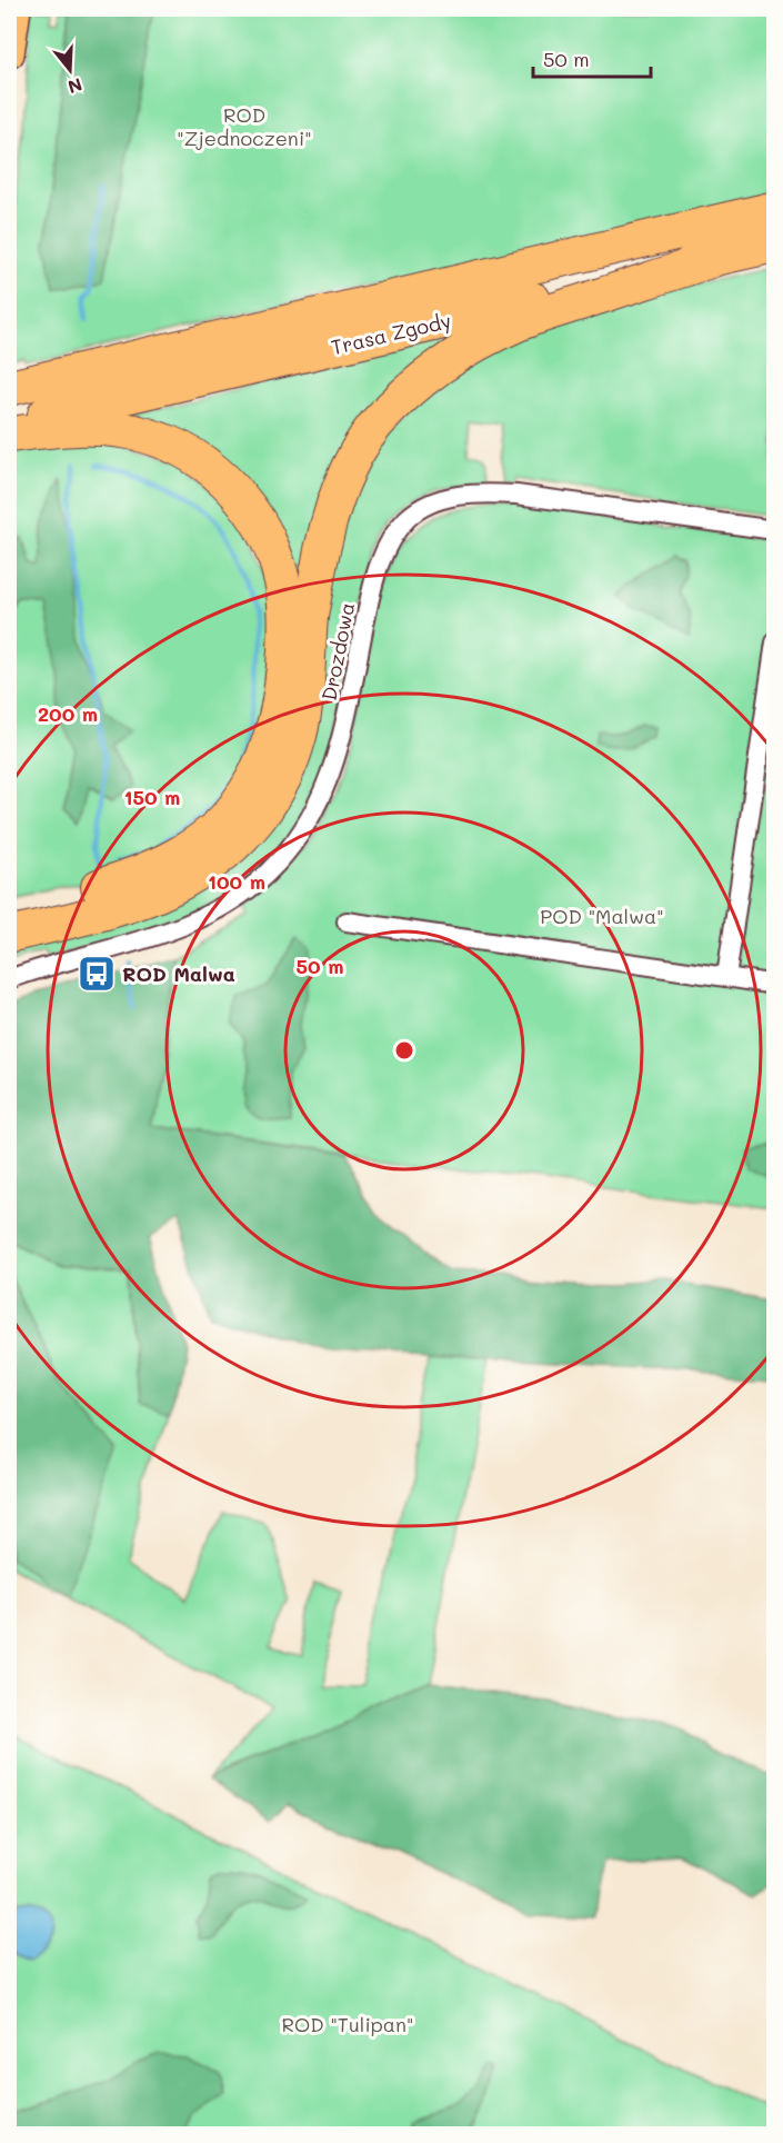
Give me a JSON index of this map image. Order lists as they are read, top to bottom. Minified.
{"streets":{"highway":["Trasa Zgody"],"street":["Drozdowa"]},"parks":["ROD \"Zjednoczeni\"","POD \"Malwa\"","ROD \"Tulipan\""],"places":{"bus stop":["ROD Malwa"]},"scale_bar":"50 m","north":"bottom","rings":["200 m","150 m","100 m","50 m"]}
